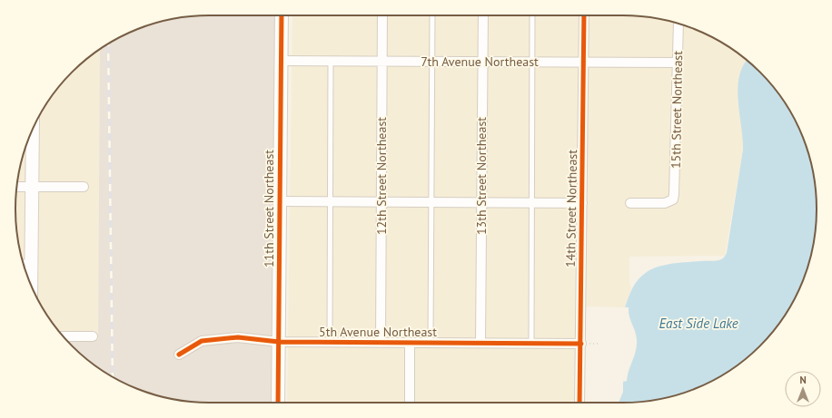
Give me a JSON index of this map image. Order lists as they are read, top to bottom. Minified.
{"streets":{"street":["7th Avenue Northeast","15th Street Northeast","12th Street Northeast","13th Street Northeast","11th Street Northeast","14th Street Northeast","5th Avenue Northeast"]},"crossings":[["7th Avenue Northeast","15th Street Northeast"],["7th Avenue Northeast","12th Street Northeast"],["7th Avenue Northeast","13th Street Northeast"],["7th Avenue Northeast","11th Street Northeast"],["7th Avenue Northeast","14th Street Northeast"],["12th Street Northeast","5th Avenue Northeast"],["13th Street Northeast","5th Avenue Northeast"],["11th Street Northeast","5th Avenue Northeast"],["14th Street Northeast","5th Avenue Northeast"]],"water":["East Side Lake"],"north":"top"}
